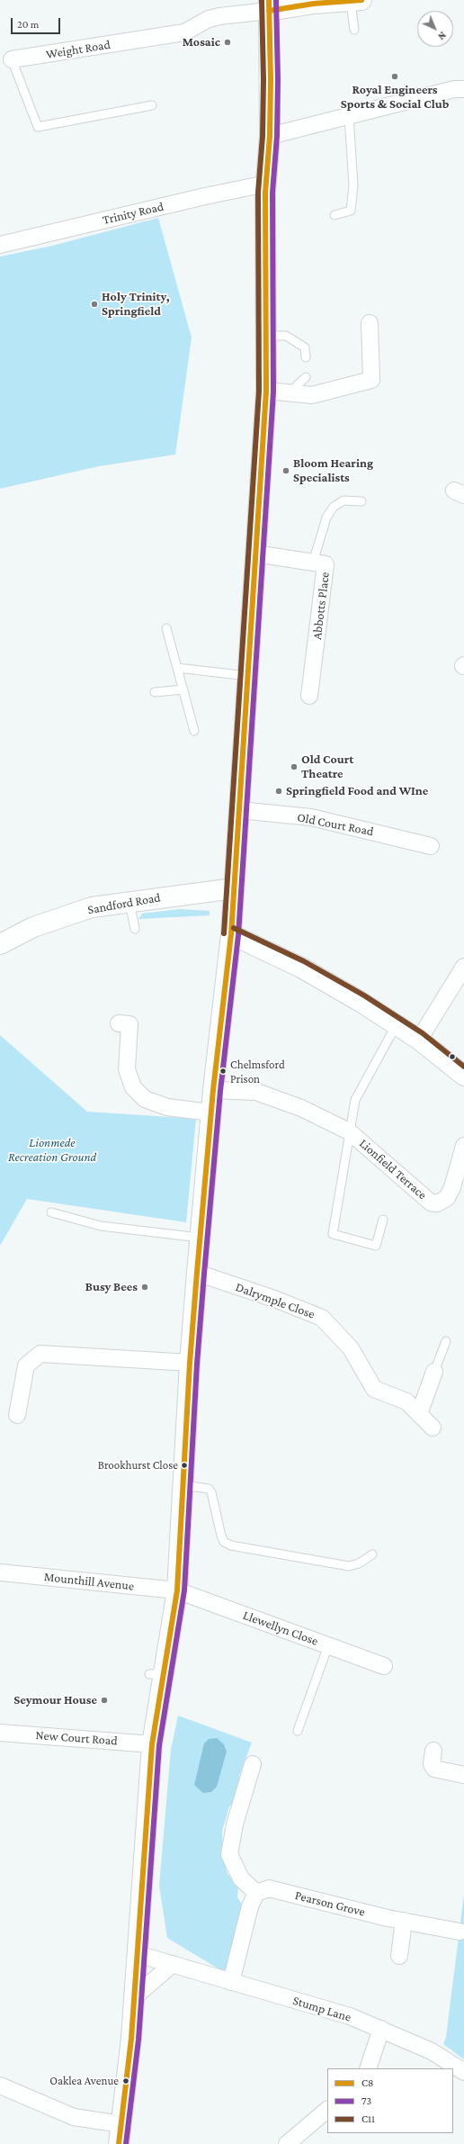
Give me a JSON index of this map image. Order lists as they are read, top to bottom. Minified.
{"streets":{"main road":["Sandford Road"],"street":["Weight Road","Trinity Road","Abbotts Place","Old Court Road","Lionfield Terrace","Dalrymple Close","Mounthill Avenue","Llewellyn Close","New Court Road","Pearson Grove","Stump Lane"]},"crossings":[["Mounthill Avenue","Llewellyn Close"]],"parks":["Lionmede Recreation Ground"],"places":["Mosaic","Royal Engineers Sports & Social Club","Holy Trinity, Springfield","Bloom Hearing Specialists","Old Court Theatre","Springfield Food and WIne","Chelmsford Prison","Busy Bees","Brookhurst Close","Seymour House","Oaklea Avenue"],"lines":["transit line C8","transit line 73","transit line C11"],"legend":["C8","73","C11"],"scale_bar":"20 m","north":"bottom right"}
